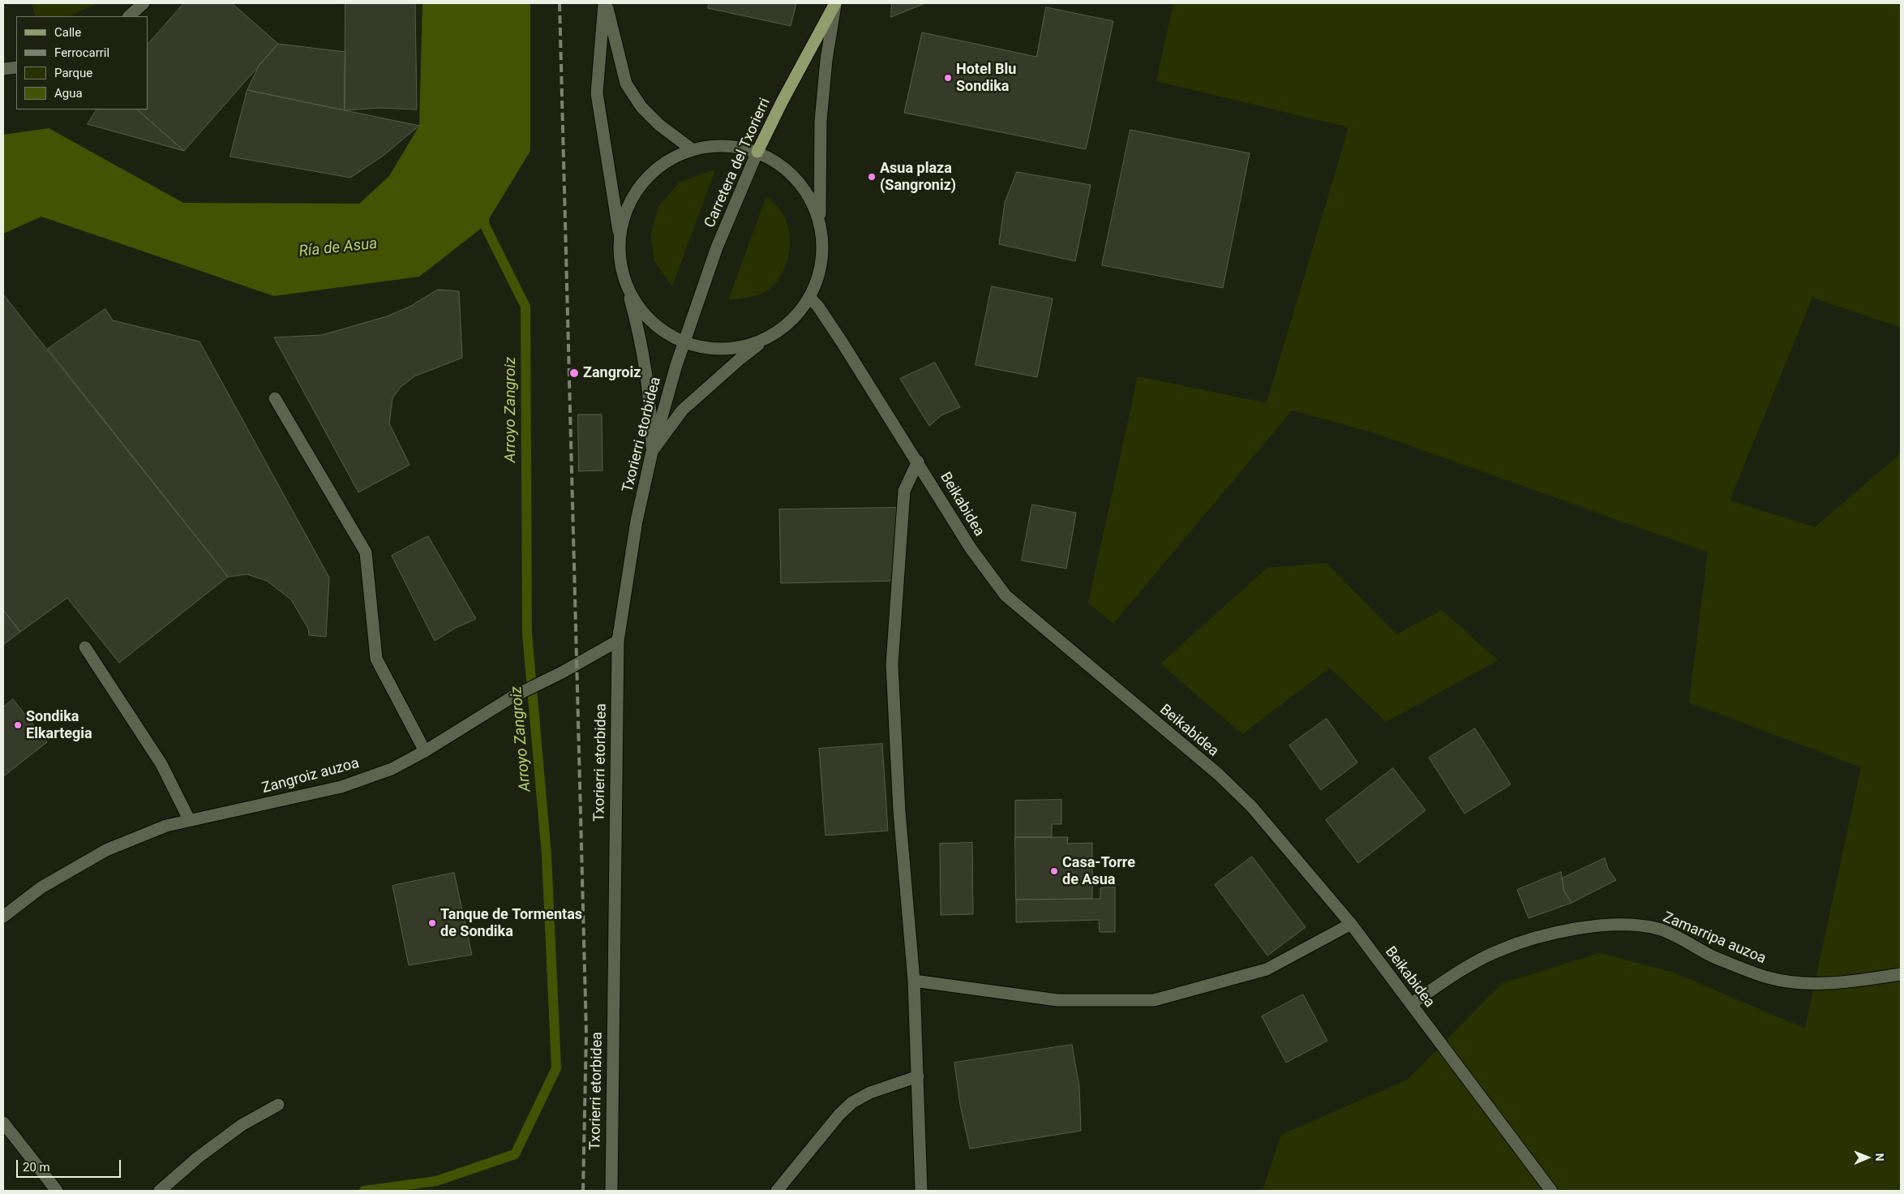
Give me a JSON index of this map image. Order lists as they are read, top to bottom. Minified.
{"streets":{"main road":["Carretera del Txorierri"],"street":["Txorierri etorbidea","Beikabidea","Zangroiz auzoa","Zamarripa auzoa"]},"crossings":[["Carretera del Txorierri","Txorierri etorbidea"],["Txorierri etorbidea","Zangroiz auzoa"],["Beikabidea","Zamarripa auzoa"]],"water":["Ría de Asua","Arroyo Zangroiz"],"places":["Hotel Blu Sondika","Asua plaza (Sangroniz)","Zangroiz","Sondika Elkartegia","Casa-Torre de Asua","Tanque de Tormentas de Sondika"],"legend":["Calle","Ferrocarril","Parque","Agua"],"scale_bar":"20 m","north":"right"}
